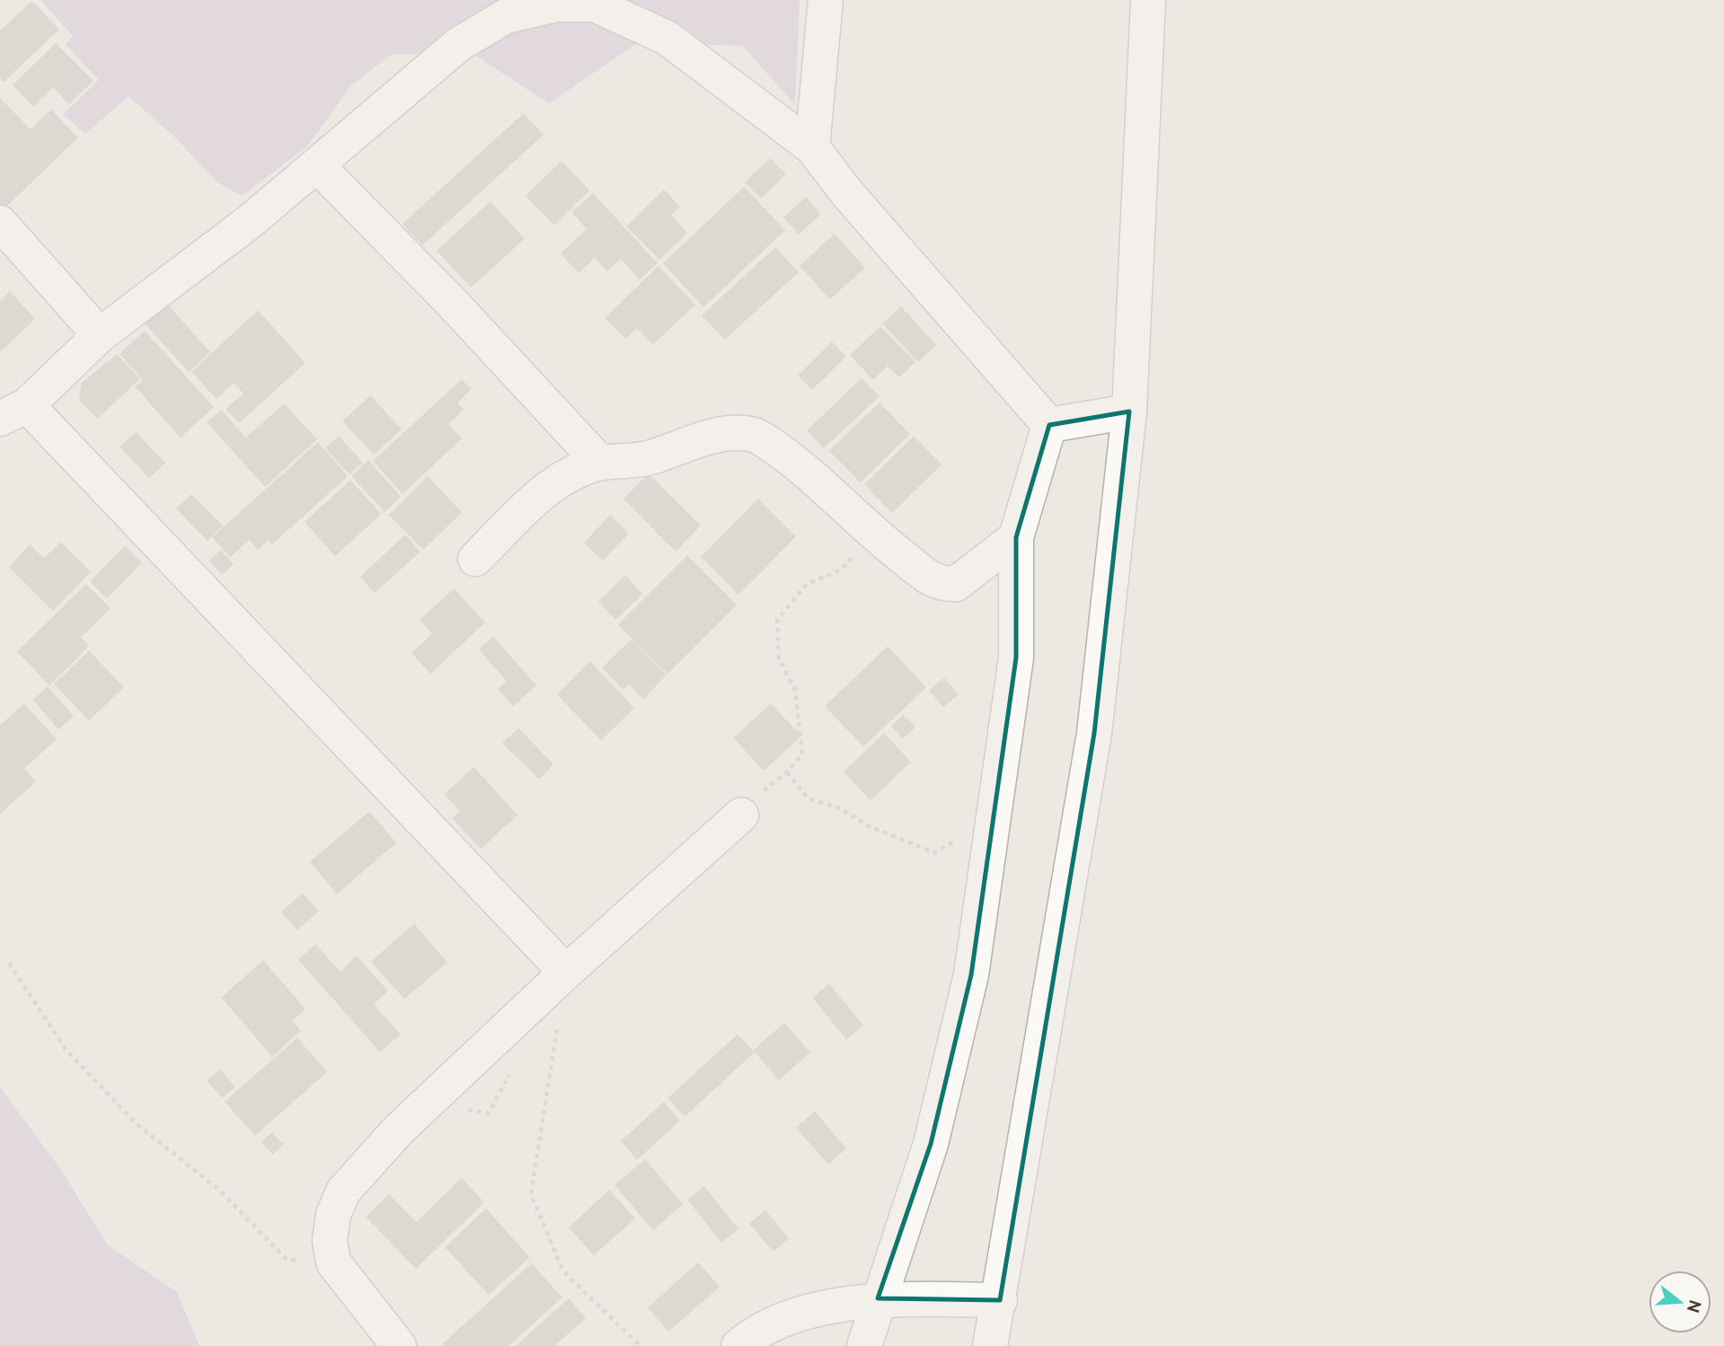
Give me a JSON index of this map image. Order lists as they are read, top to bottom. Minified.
{"north":"right"}
